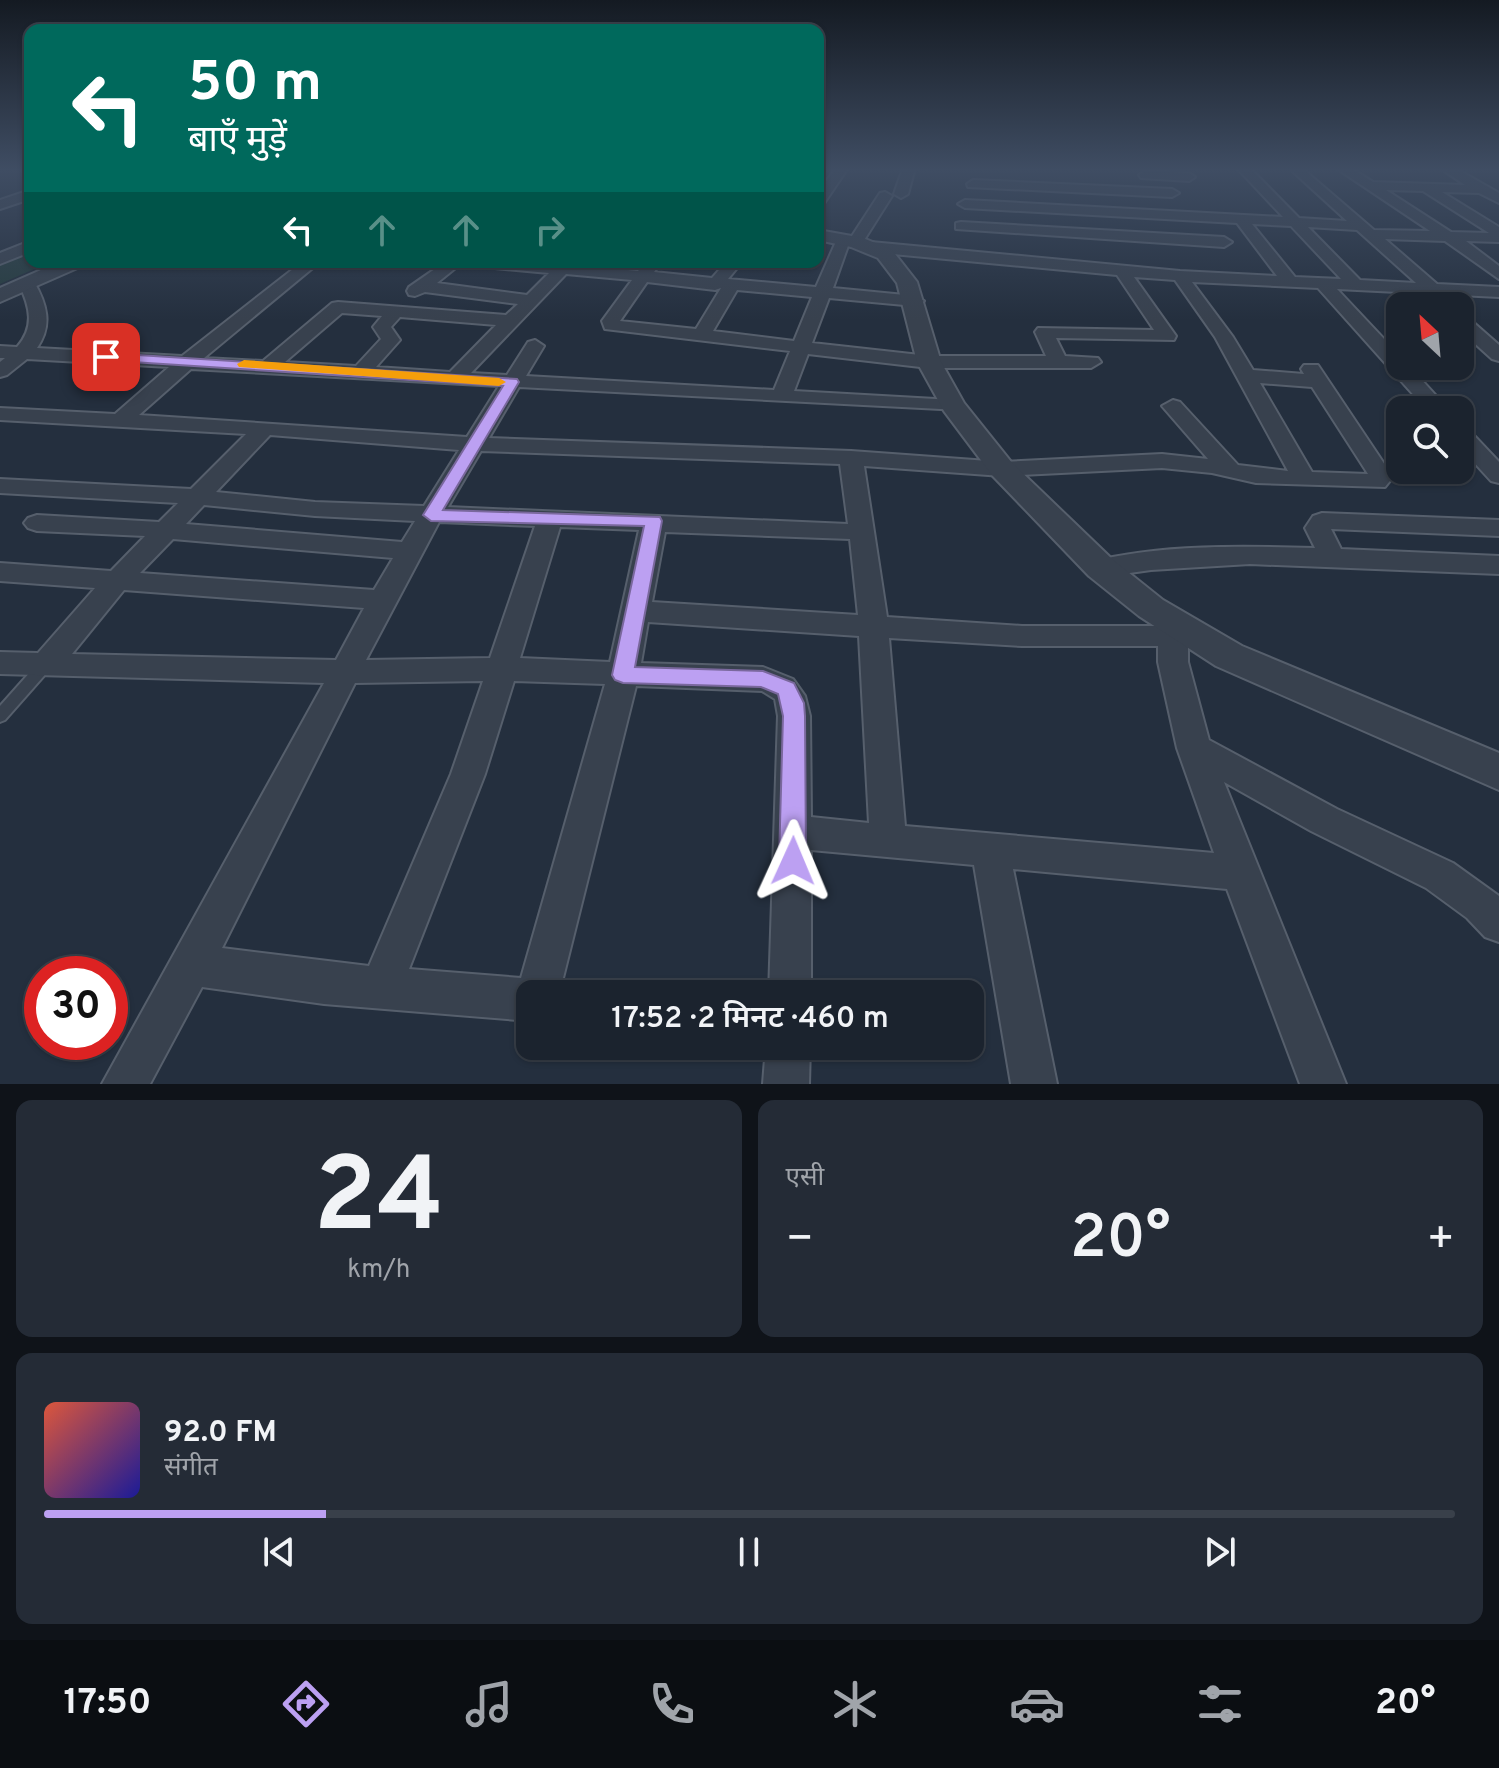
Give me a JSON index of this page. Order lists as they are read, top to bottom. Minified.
{"north":"top left","page":{"turn":["50 m","बाएँ मुड़ें"],"limit":"30","trip":"17:52 · 2 मिनट · 460 m","tile":[["24","km/h"],"एसी"],"heat":["−","20°","+"],"song":["92.0 FM","संगीत"],"tabs":["17:50","20°"]}}
